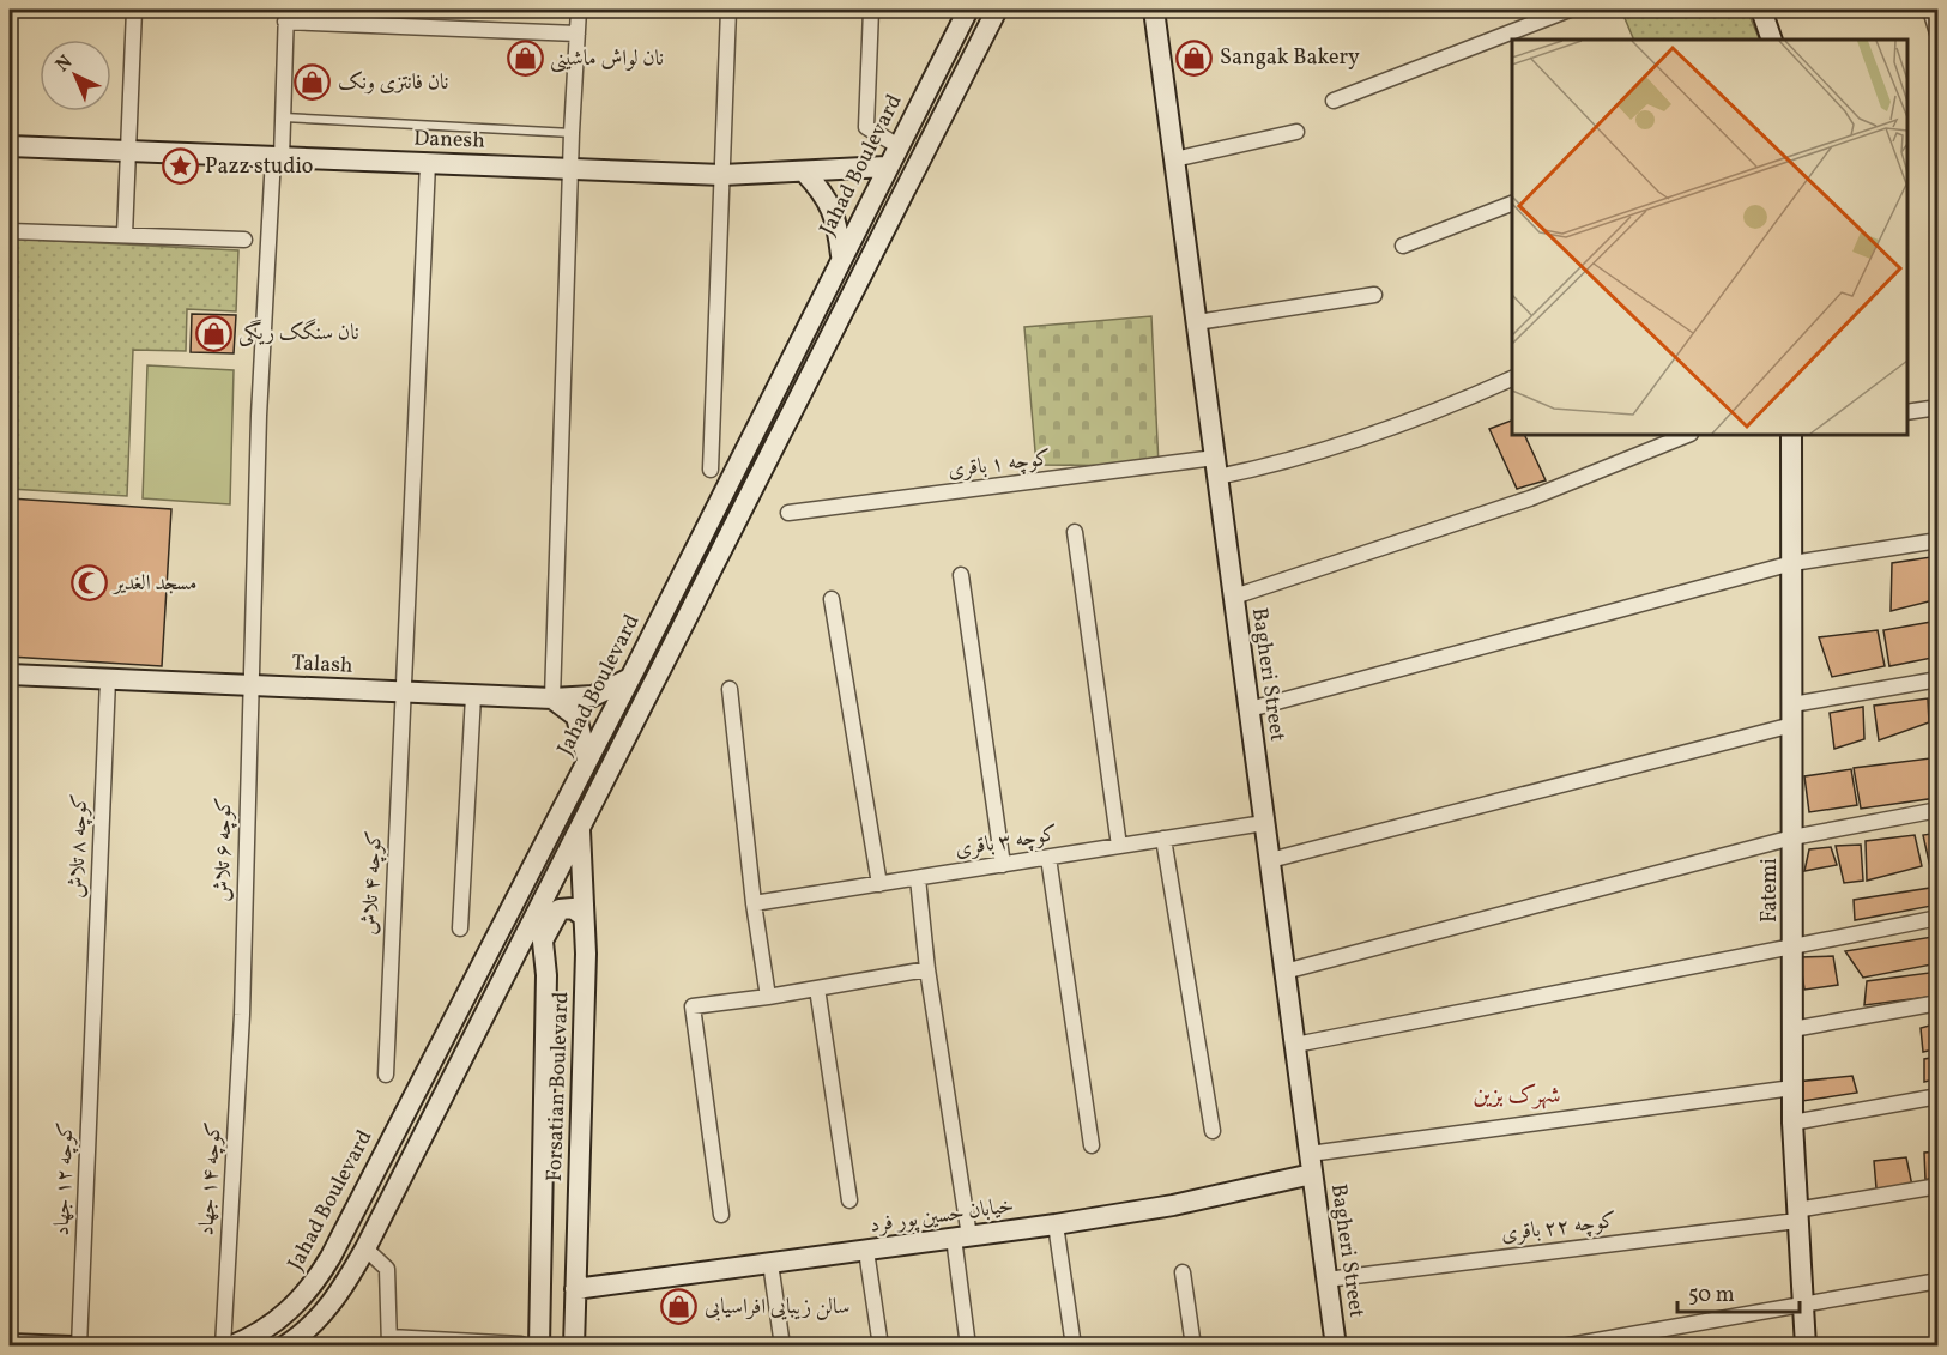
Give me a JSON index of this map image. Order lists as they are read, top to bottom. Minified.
{"streets":{"street":["Danesh","Jahad Boulevard","کوچه ۱ باقری","Talash","Bagheri Street","کوچه ۳ باقری","کوچه ۸ تلاش","کوچه ۶ تلاش","کوچه ۴ تلاش","Fatemi","Forsatian Boulevard","کوچه ۱۲ جهاد","کوچه ۱۴ جهاد","خیابان حسین پور فرد","کوچه ۲۲ باقری"]},"crossings":[["Danesh","Jahad Boulevard"],["Danesh","کوچه ۶ تلاش"],["Danesh","کوچه ۴ تلاش"],["Jahad Boulevard","Talash"],["کوچه ۱ باقری","Bagheri Street"],["Talash","کوچه ۸ تلاش"],["Talash","کوچه ۶ تلاش"],["Talash","کوچه ۴ تلاش"],["Bagheri Street","کوچه ۳ باقری"],["Bagheri Street","خیابان حسین پور فرد"],["Bagheri Street","کوچه ۲۲ باقری"],["کوچه ۸ تلاش","کوچه ۱۲ جهاد"],["کوچه ۶ تلاش","کوچه ۱۴ جهاد"],["Fatemi","کوچه ۲۲ باقری"],["Forsatian Boulevard","خیابان حسین پور فرد"]],"districts":["شهرک بزین"],"places":{"shop":["Sangak Bakery","نان لواش ماشينى","نان فانتزى ونک","نان سنگک ریگی","سالن زیبایی افراسیابی"],"place":["Pazz studio"],"mosque":["مسجد الغدیر"]},"scale_bar":"50 m","north":"top left"}
